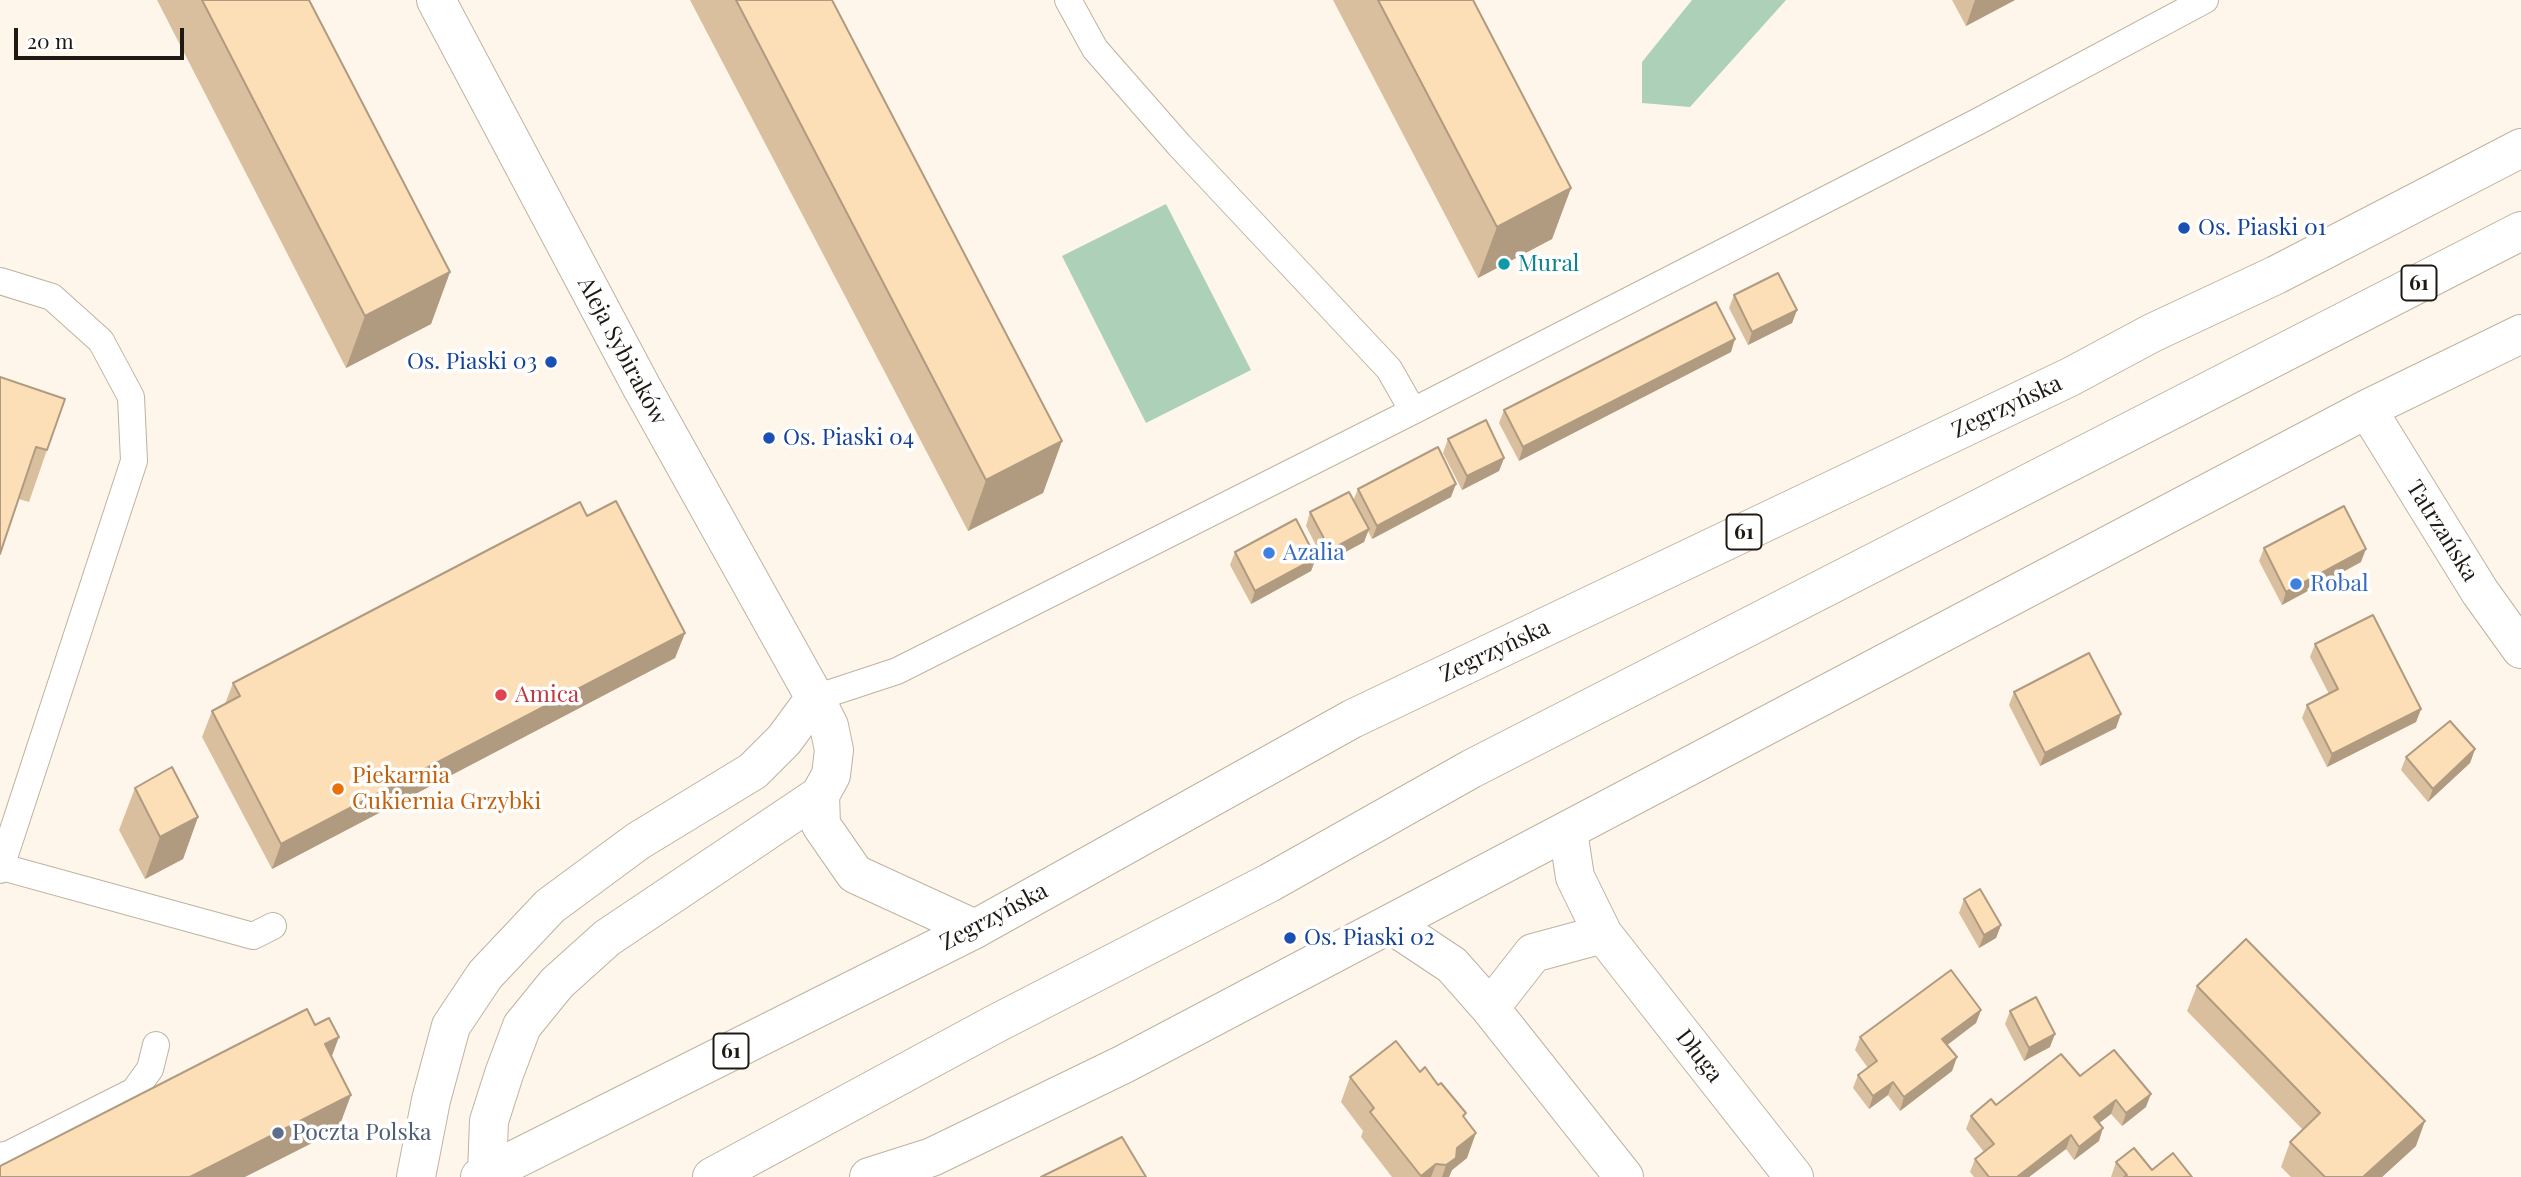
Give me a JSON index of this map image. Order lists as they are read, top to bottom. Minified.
{"streets":{"street":["61","Aleja Sybiraków","Zegrzyńska","Tatrzańska","Długa"]},"crossings":[["Aleja Sybiraków","Zegrzyńska"]],"places":["Os. Piaski 01","Mural","Os. Piaski 03","Os. Piaski 04","Azalia","Robal","Amica","Piekarnia Cukiernia Grzybki","Os. Piaski 02","Poczta Polska"],"scale_bar":"20 m"}
